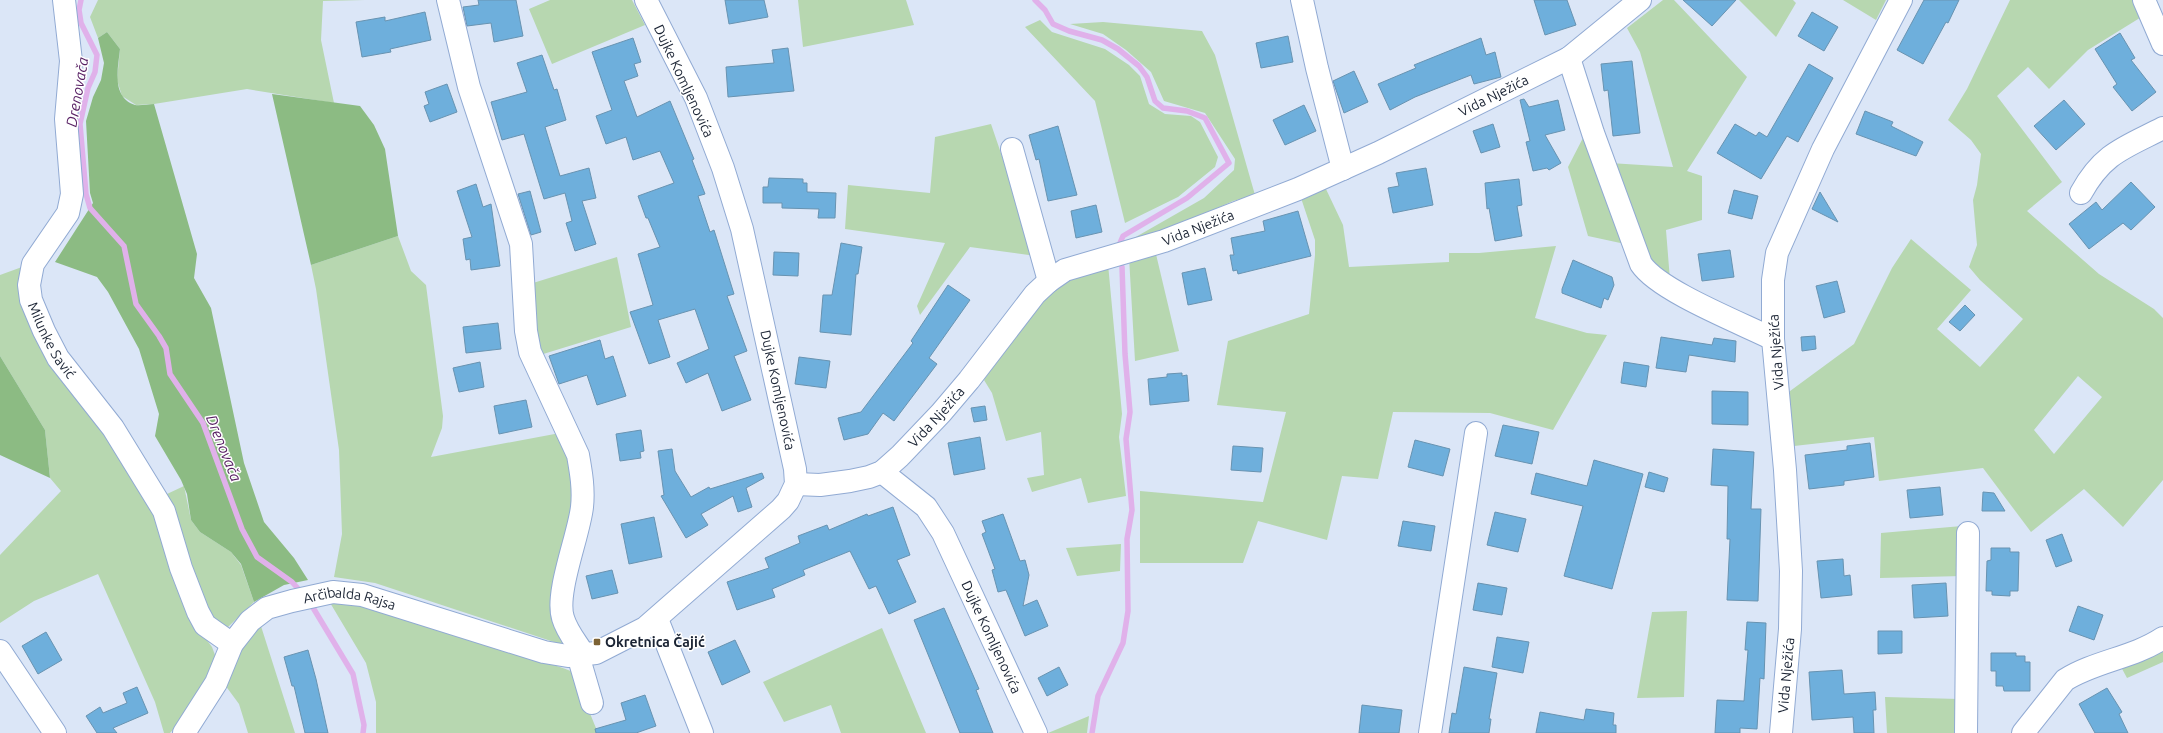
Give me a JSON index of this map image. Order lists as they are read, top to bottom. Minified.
{"streets":{"street":["Dujke Komljenovića","Vida Nježića","Milunke Savić","Arčibalda Rajsa"]},"crossings":[["Dujke Komljenovića","Vida Nježića"],["Milunke Savić","Arčibalda Rajsa"]],"water":["Drenovača"],"places":{"transit":["Okretnica Čajić"]}}
